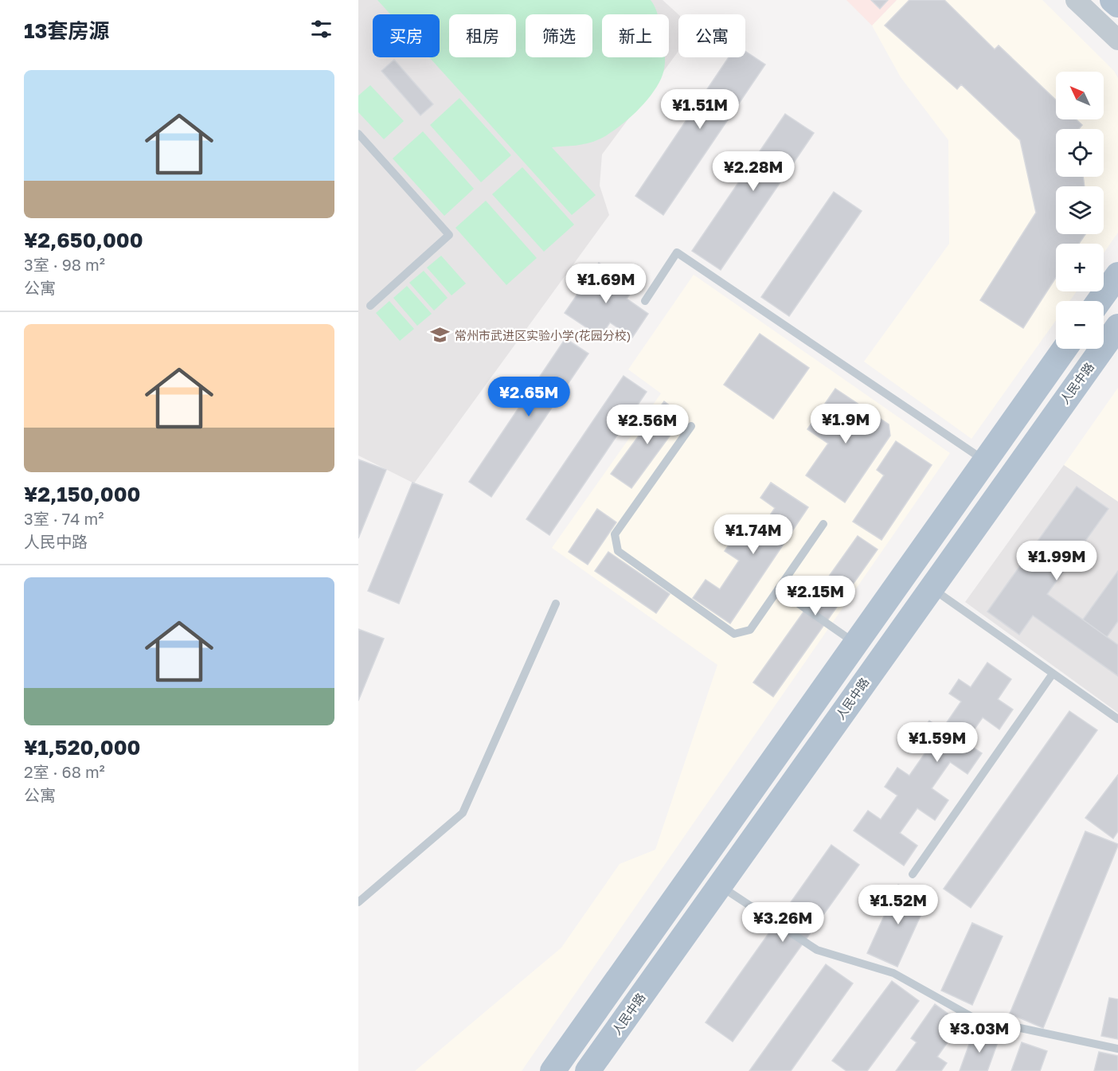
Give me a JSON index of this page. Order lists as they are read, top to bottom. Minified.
{"streets":{"main road":["人民中路"]},"places":{"school or university":["常州市武进区实验小学(花园分校)"]},"north":"top left","page":{"heading":"13套房源","chip":["买房","租房","筛选","新上","公寓"],"list":[{"name":"¥2,650,000","note":"3室 · 98 m² · 公寓"},{"name":"¥2,150,000","note":"3室 · 74 m² · 人民中路"},{"name":"¥1,520,000","note":"2室 · 68 m² · 公寓"}],"map_buttons":["+","−"],"price":["¥1.51M","¥2.28M","¥1.69M","¥2.65M","¥1.9M","¥2.56M","¥1.74M","¥1.99M","¥2.15M","¥1.59M","¥1.52M","¥3.26M","¥3.03M"]}}
